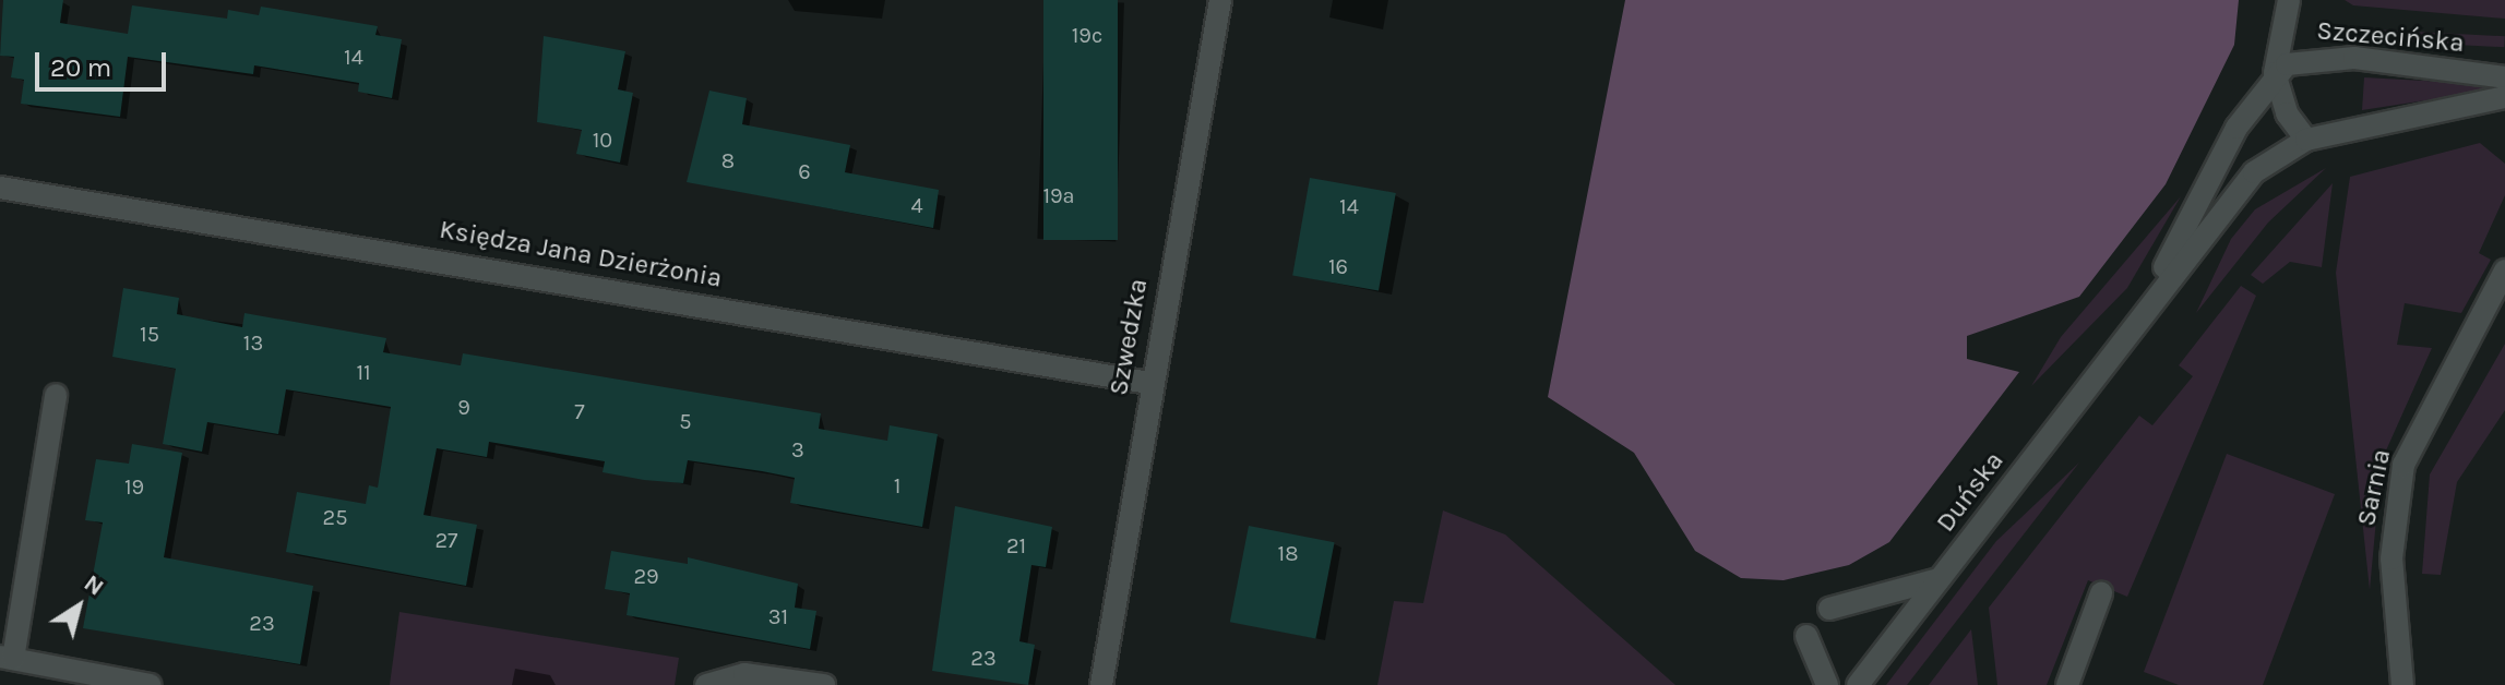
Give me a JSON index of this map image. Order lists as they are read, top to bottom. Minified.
{"streets":{"street":["Szczecińska","Księdza Jana Dzierżonia","Szwedzka","Sarnia","Duńska"]},"crossings":[["Szczecińska","Duńska"],["Księdza Jana Dzierżonia","Szwedzka"]],"house_numbers":["19c","14","10","8","6","19a","4","14","16","15","13","11","9","7","5","3","1","19","25","27","21","18","29","31","23","23"],"scale_bar":"20 m","north":"top right"}
